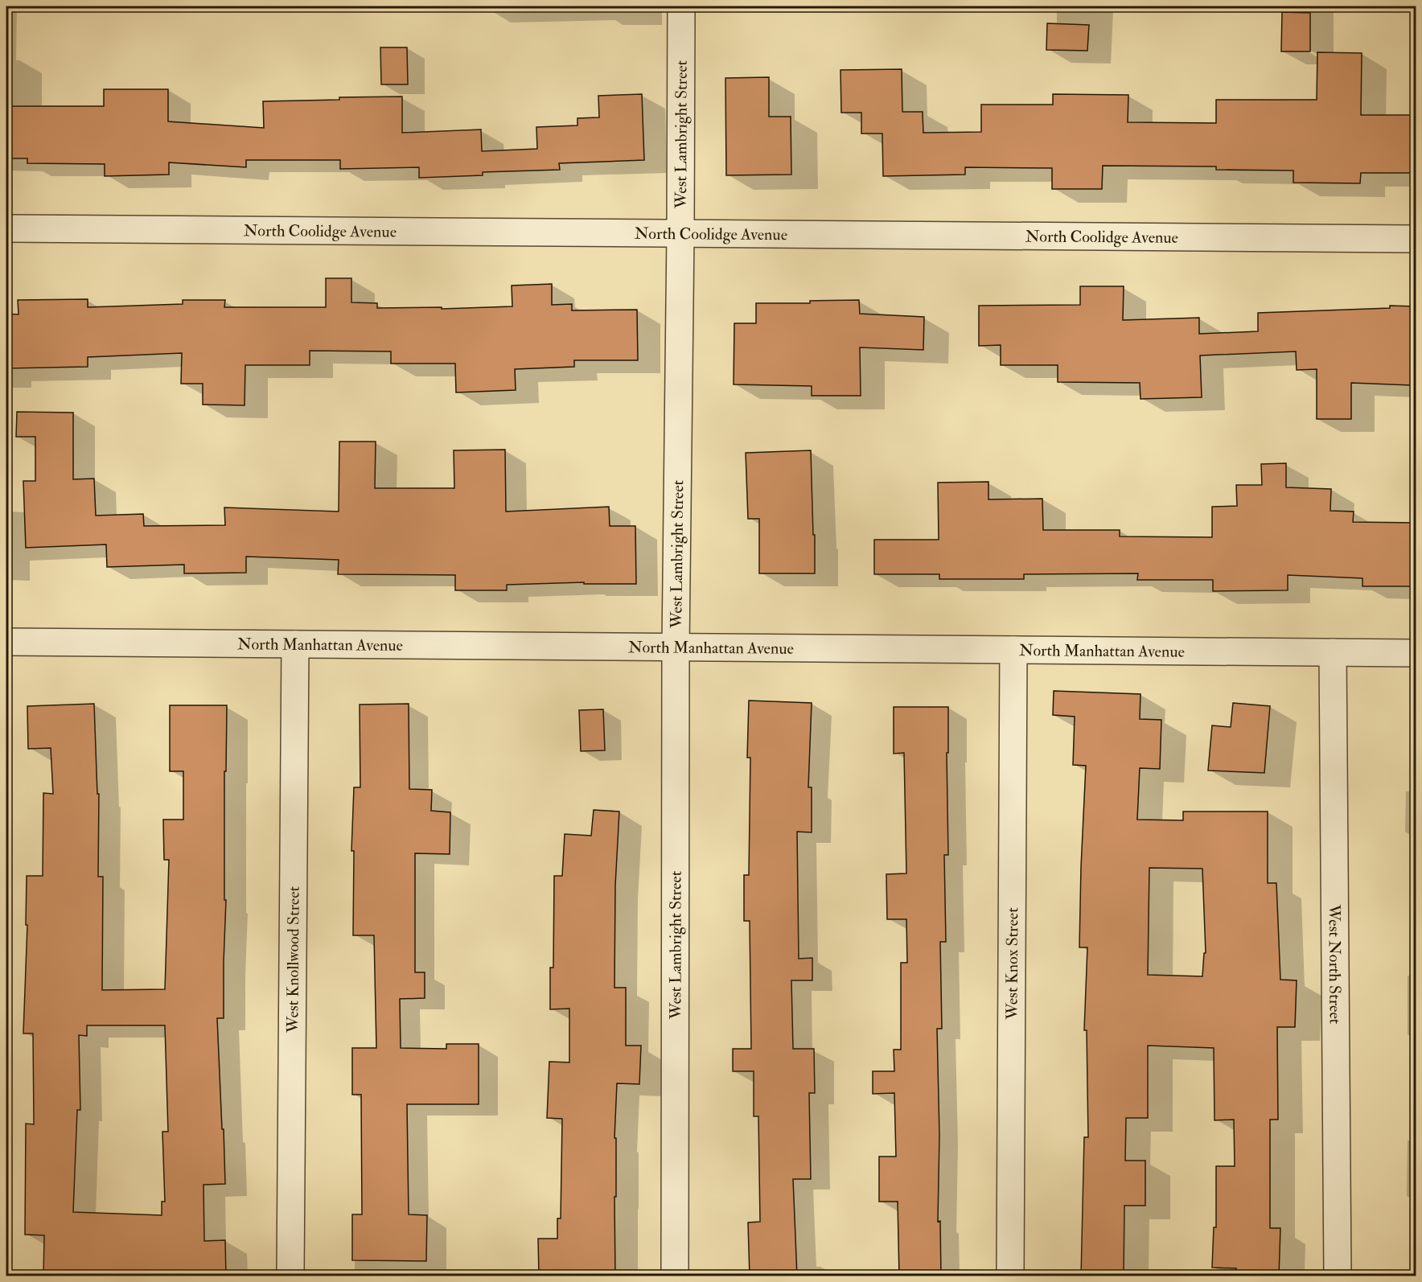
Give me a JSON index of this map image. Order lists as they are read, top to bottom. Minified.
{"streets":{"street":["West Lambright Street","North Coolidge Avenue","North Manhattan Avenue","West Knollwood Street","West Knox Street","West North Street"]},"crossings":[["West Lambright Street","North Coolidge Avenue"],["West Lambright Street","North Manhattan Avenue"],["North Manhattan Avenue","West Knollwood Street"],["North Manhattan Avenue","West Knox Street"],["North Manhattan Avenue","West North Street"]]}
